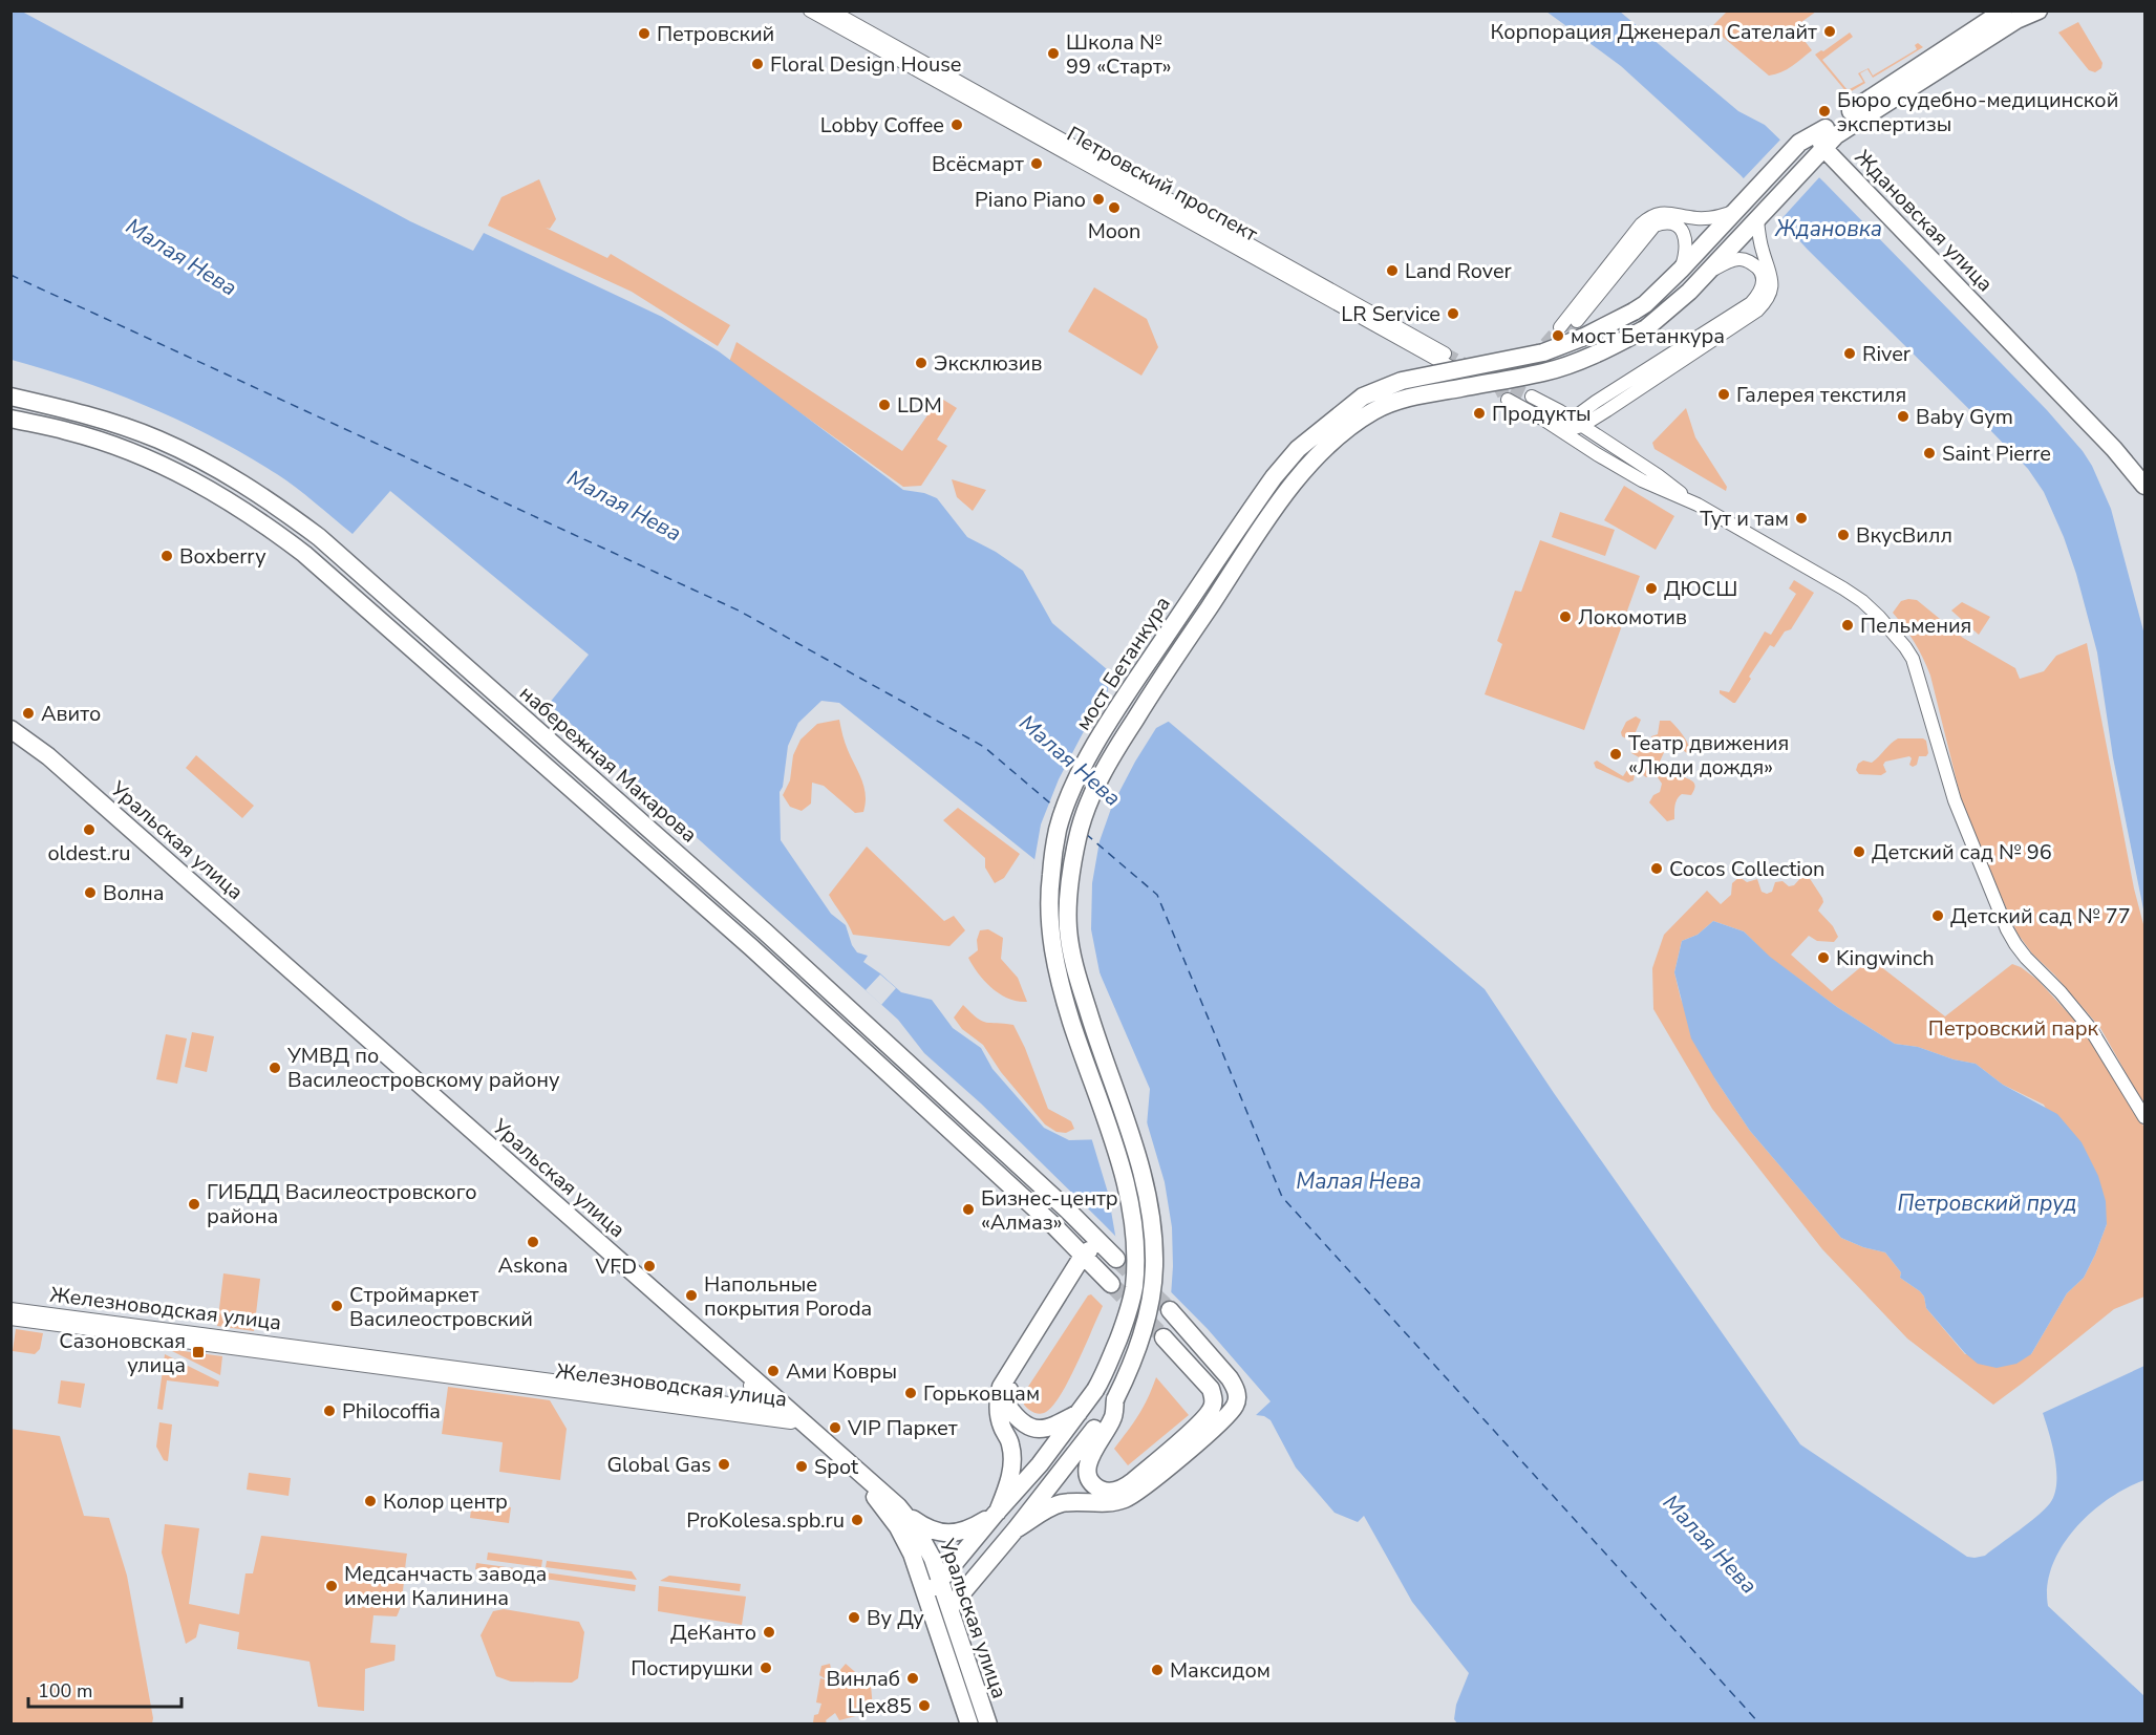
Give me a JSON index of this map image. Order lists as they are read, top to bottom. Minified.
{"streets":{"main road":["Ждановская улица","мост Бетанкура","набережная Макарова","Уральская улица"],"street":["Петровский проспект","Железноводская улица"]},"crossings":[["Ждановская улица","мост Бетанкура"],["мост Бетанкура","Уральская улица"],["Уральская улица","Железноводская улица"]],"water":["Ждановка","Малая Нева","Петровский пруд"],"parks":["Петровский парк"],"places":{"other":["Корпорация Дженерал Сателайт","Петровский","Школа № 99 «Старт»","Floral Design House","Бюро судебно-медицинской экспертизы","Lobby Coffee","Всёсмарт","Piano Piano","Moon","Land Rover","LR Service","мост Бетанкура","River","Эксклюзив","Галерея текстиля","LDM","Продукты","Baby Gym","Saint Pierre","Тут и там","ВкусВилл","Boxberry","ДЮСШ","Локомотив","Пельмения","Авито","Театр движения «Люди дождя»","oldest.ru","Детский сад № 96","Cocos Collection","Волна","Детский сад № 77","Kingwinch","УМВД по Василеостровскому району","ГИБДД Василеостровского района","Бизнес-центр «Алмаз»","Askona","VFD","Напольные покрытия Poroda","Строймаркет Василеостровский","Ами Ковры","Горьковцам","Philocoffia","VIP Паркет","Global Gas","Spot","Колор центр","ProKolesa.spb.ru","Медсанчасть завода имени Калинина","Ву Ду","ДеКанто","Постирушки","Максидом","Винлаб","Цех85"],"transit":["Сазоновская улица"]},"scale_bar":"100 m"}
